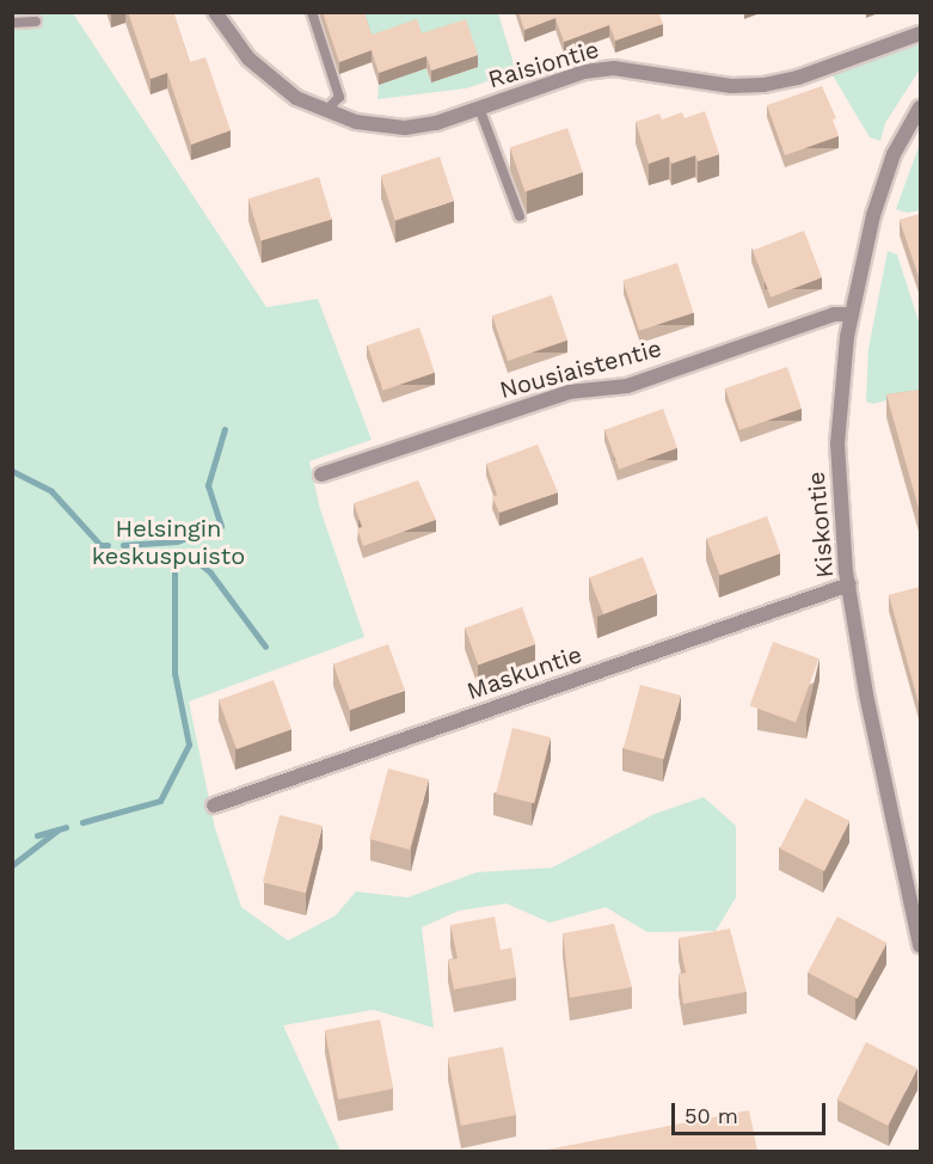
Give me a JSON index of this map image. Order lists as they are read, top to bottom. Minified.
{"streets":{"street":["Raisiontie","Nousiaistentie","Kiskontie","Maskuntie"]},"crossings":[["Nousiaistentie","Kiskontie"],["Kiskontie","Maskuntie"]],"parks":["Helsingin keskuspuisto"],"scale_bar":"50 m"}
